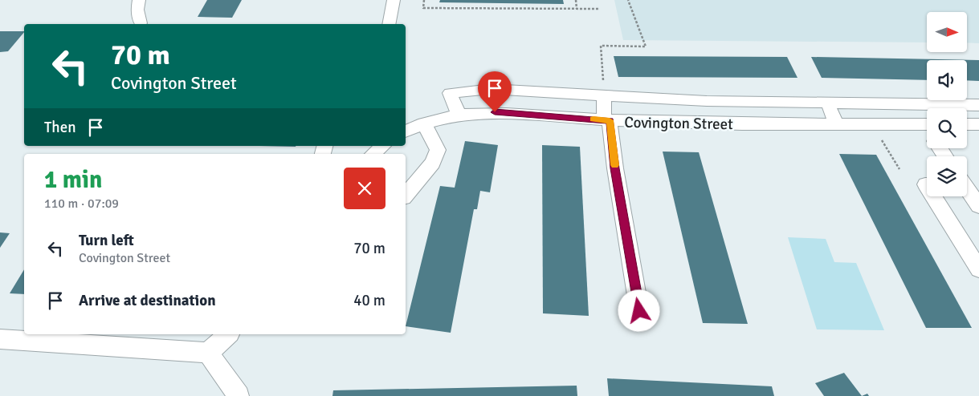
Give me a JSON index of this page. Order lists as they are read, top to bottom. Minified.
{"streets":{"street":["Covington Street"]},"north":"right","page":{"turn":["70 m","Covington Street"],"then":"Then","heading":["1 min","110 m · 07:09"],"list":[{"name":"Turn left","note":"Covington Street","value":"70 m"},{"name":"Arrive at destination","value":"40 m"}]}}
